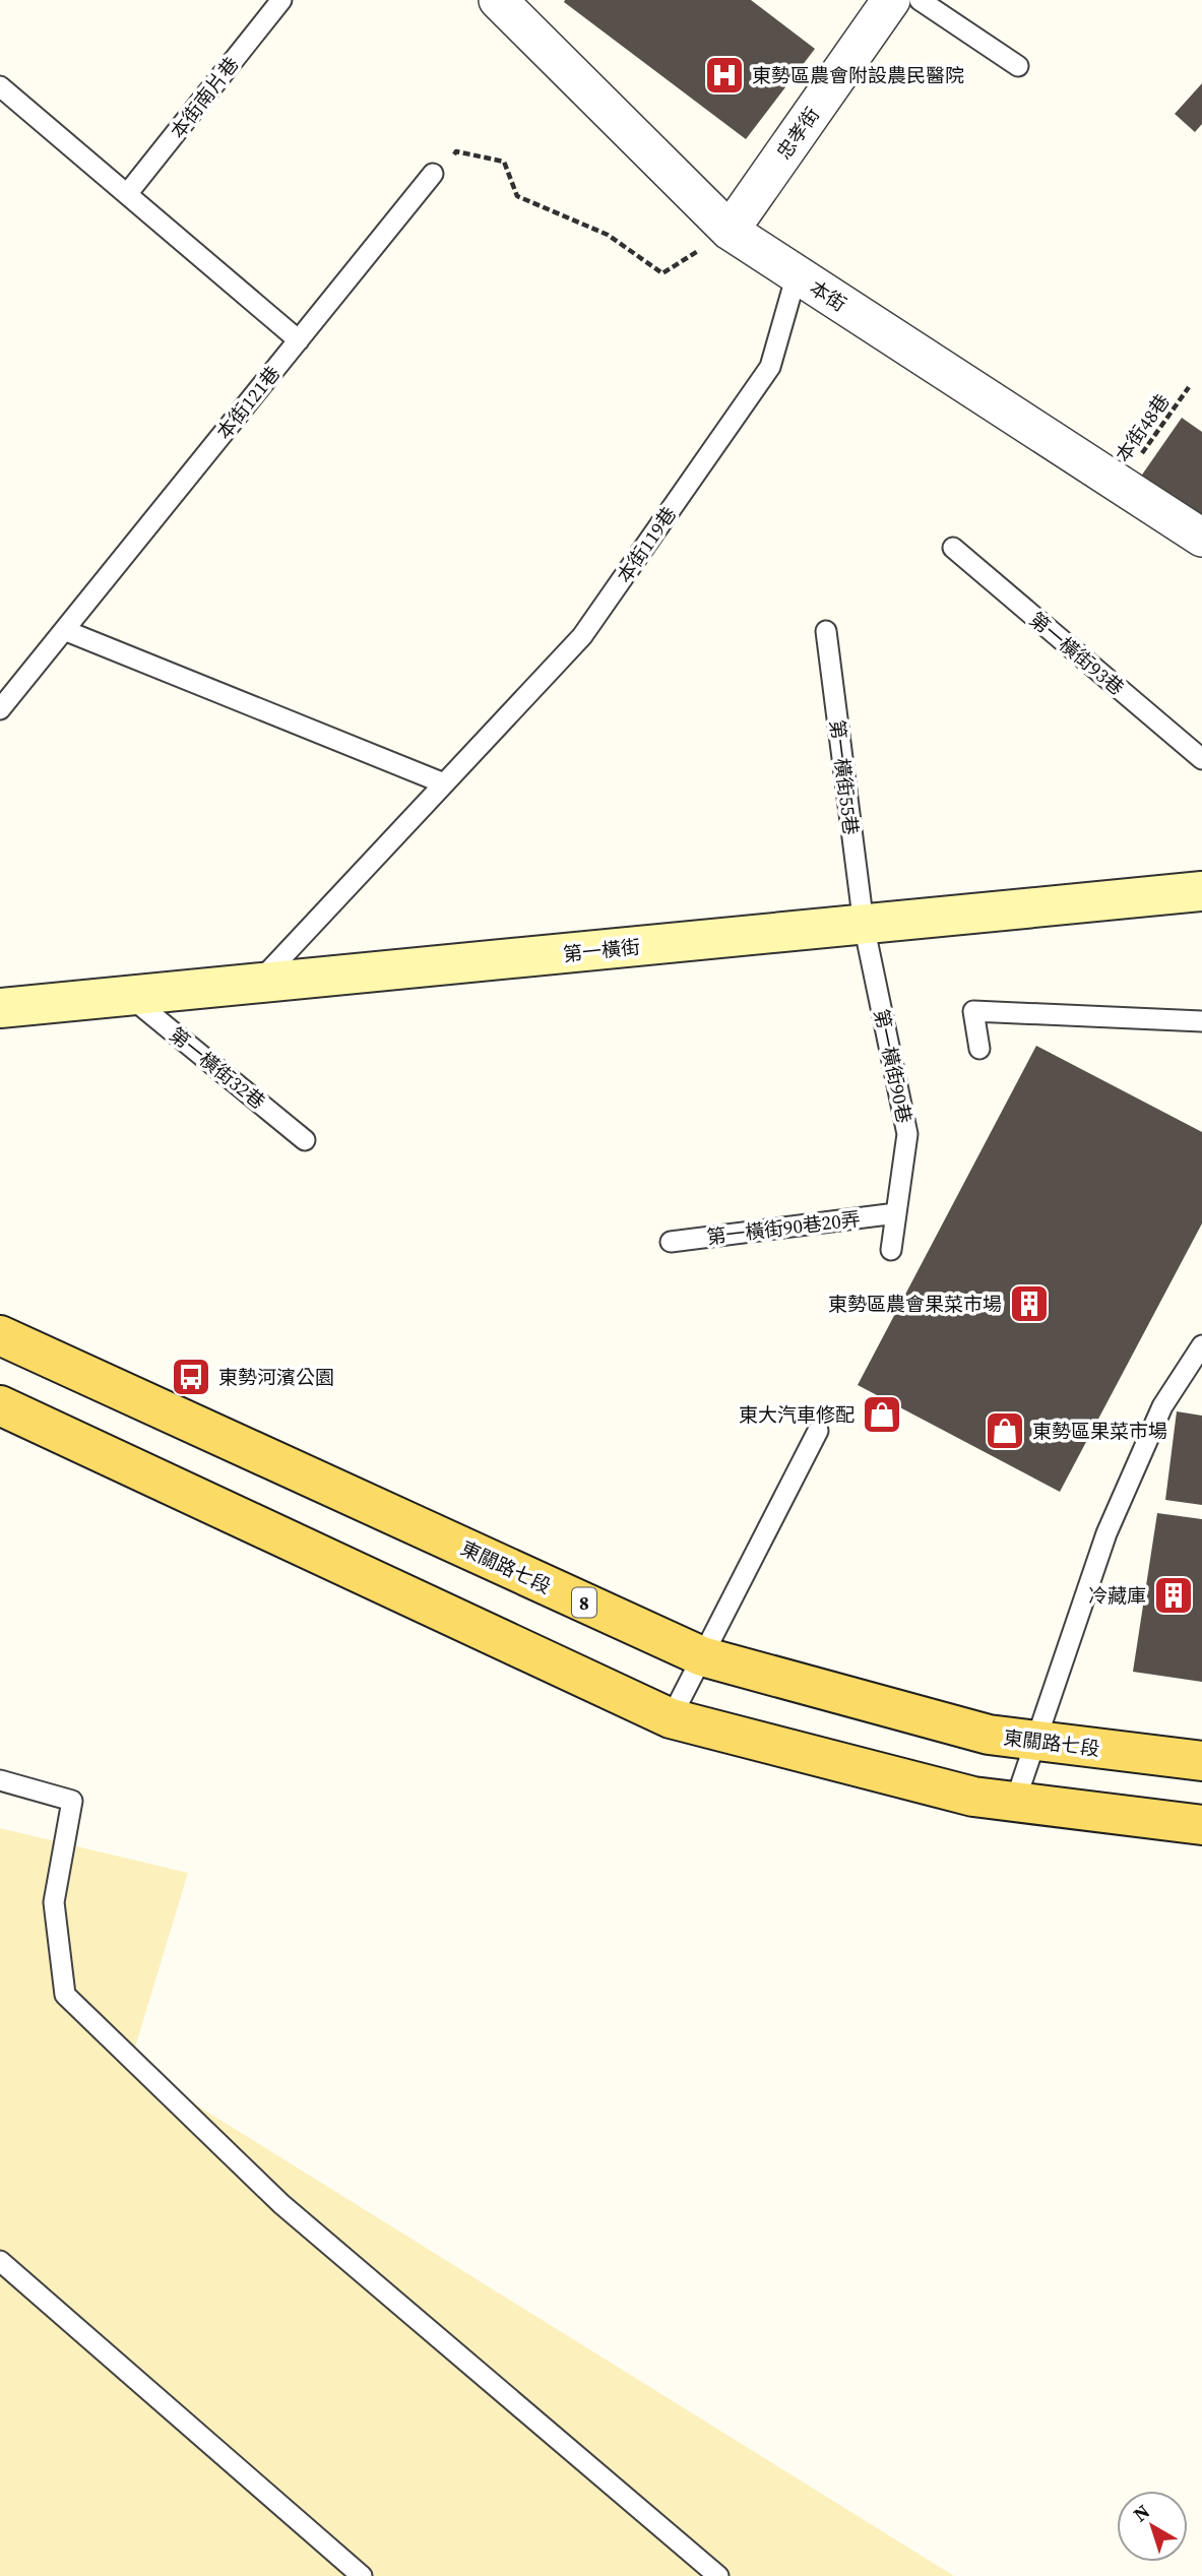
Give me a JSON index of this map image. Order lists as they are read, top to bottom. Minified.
{"streets":{"main road":["東關路七段","8"],"street":["忠孝街","本街","第一橫街"],"lane":["本街南片巷","本街121巷","本街119巷","第一橫街93巷","第一橫街55巷","第一橫街90巷","第一橫街32巷","第一橫街90巷20弄"],"path":["本街48巷"]},"crossings":[["忠孝街","本街"],["本街","本街48巷"],["本街","本街119巷"],["本街119巷","第一橫街"],["第一橫街55巷","第一橫街"],["第一橫街55巷","第一橫街90巷"],["第一橫街","第一橫街90巷"],["第一橫街","第一橫街32巷"],["第一橫街90巷","第一橫街90巷20弄"]],"places":{"hospital":["東勢區農會附設農民醫院"],"building":["東勢區農會果菜市場","冷藏庫"],"bus stop":["東勢河濱公園"],"shop":["東大汽車修配","東勢區果菜市場"]},"north":"top left"}
